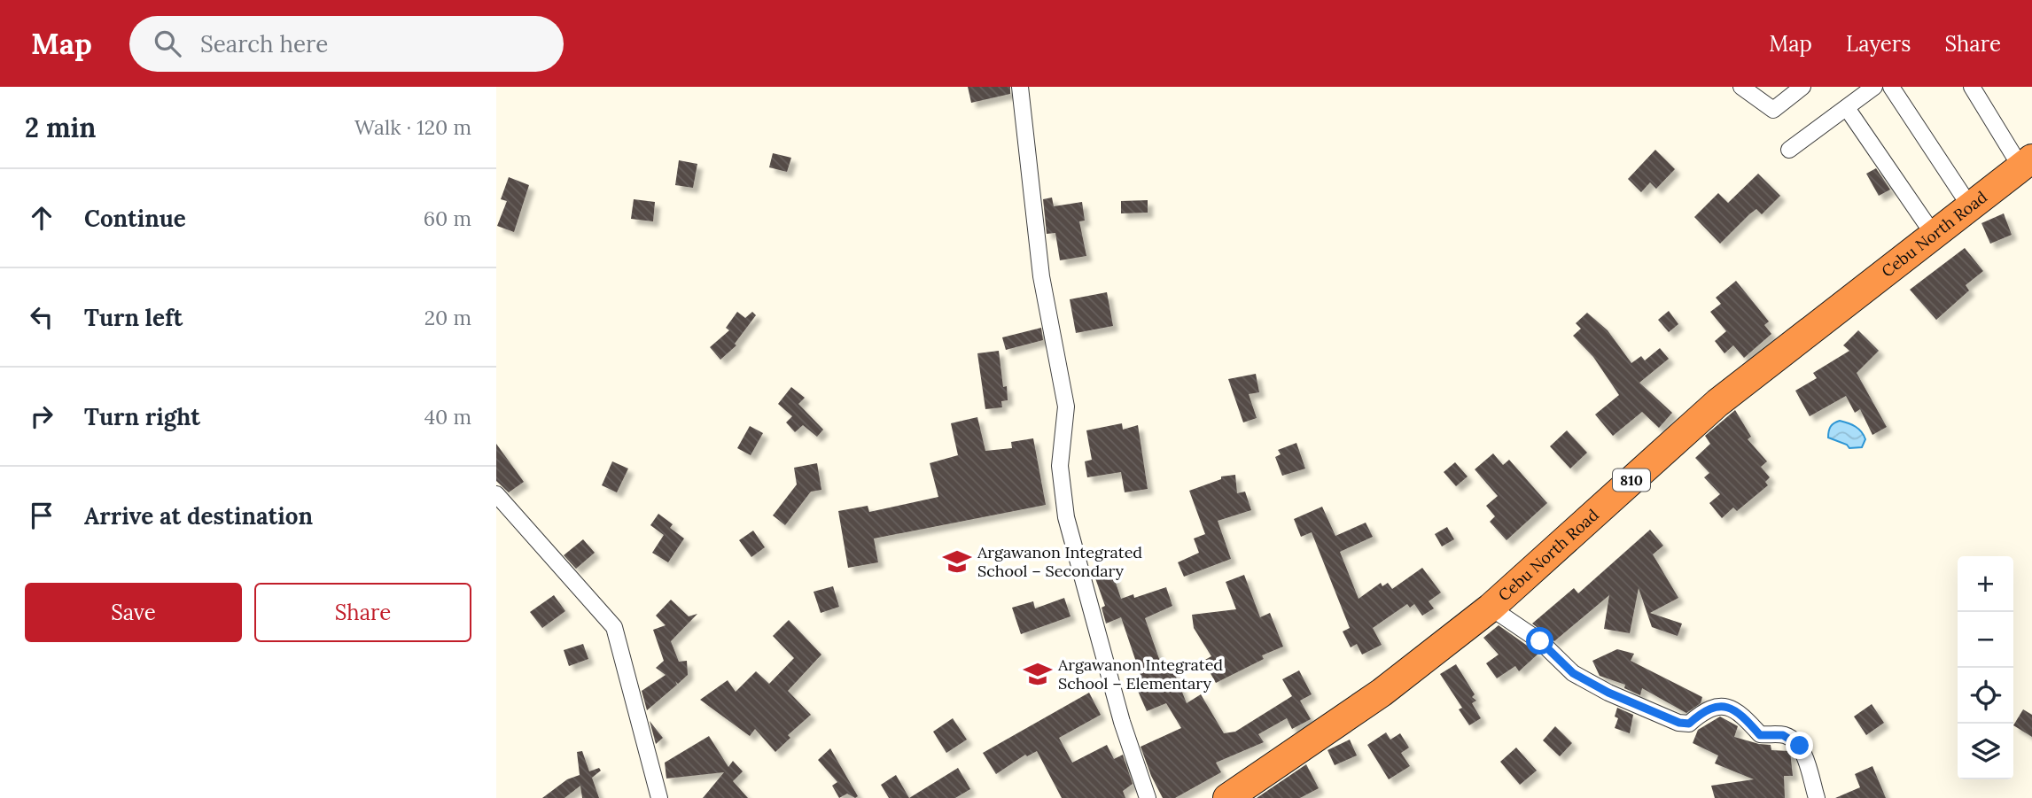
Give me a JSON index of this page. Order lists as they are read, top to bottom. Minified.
{"streets":{"highway":["Cebu North Road","810"]},"places":{"school or university":["Argawanon Integrated School – Secondary","Argawanon Integrated School – Elementary"]},"page":{"header":"Map","search":"Search here","nav":["Map","Layers","Share"],"heading":["2 min","Walk · 120 m"],"list":[["Continue","60 m"],["Turn left","20 m"],["Turn right","40 m"],"Arrive at destination"],"map_buttons":["+","−"],"buttons":["Save","Share"]}}
